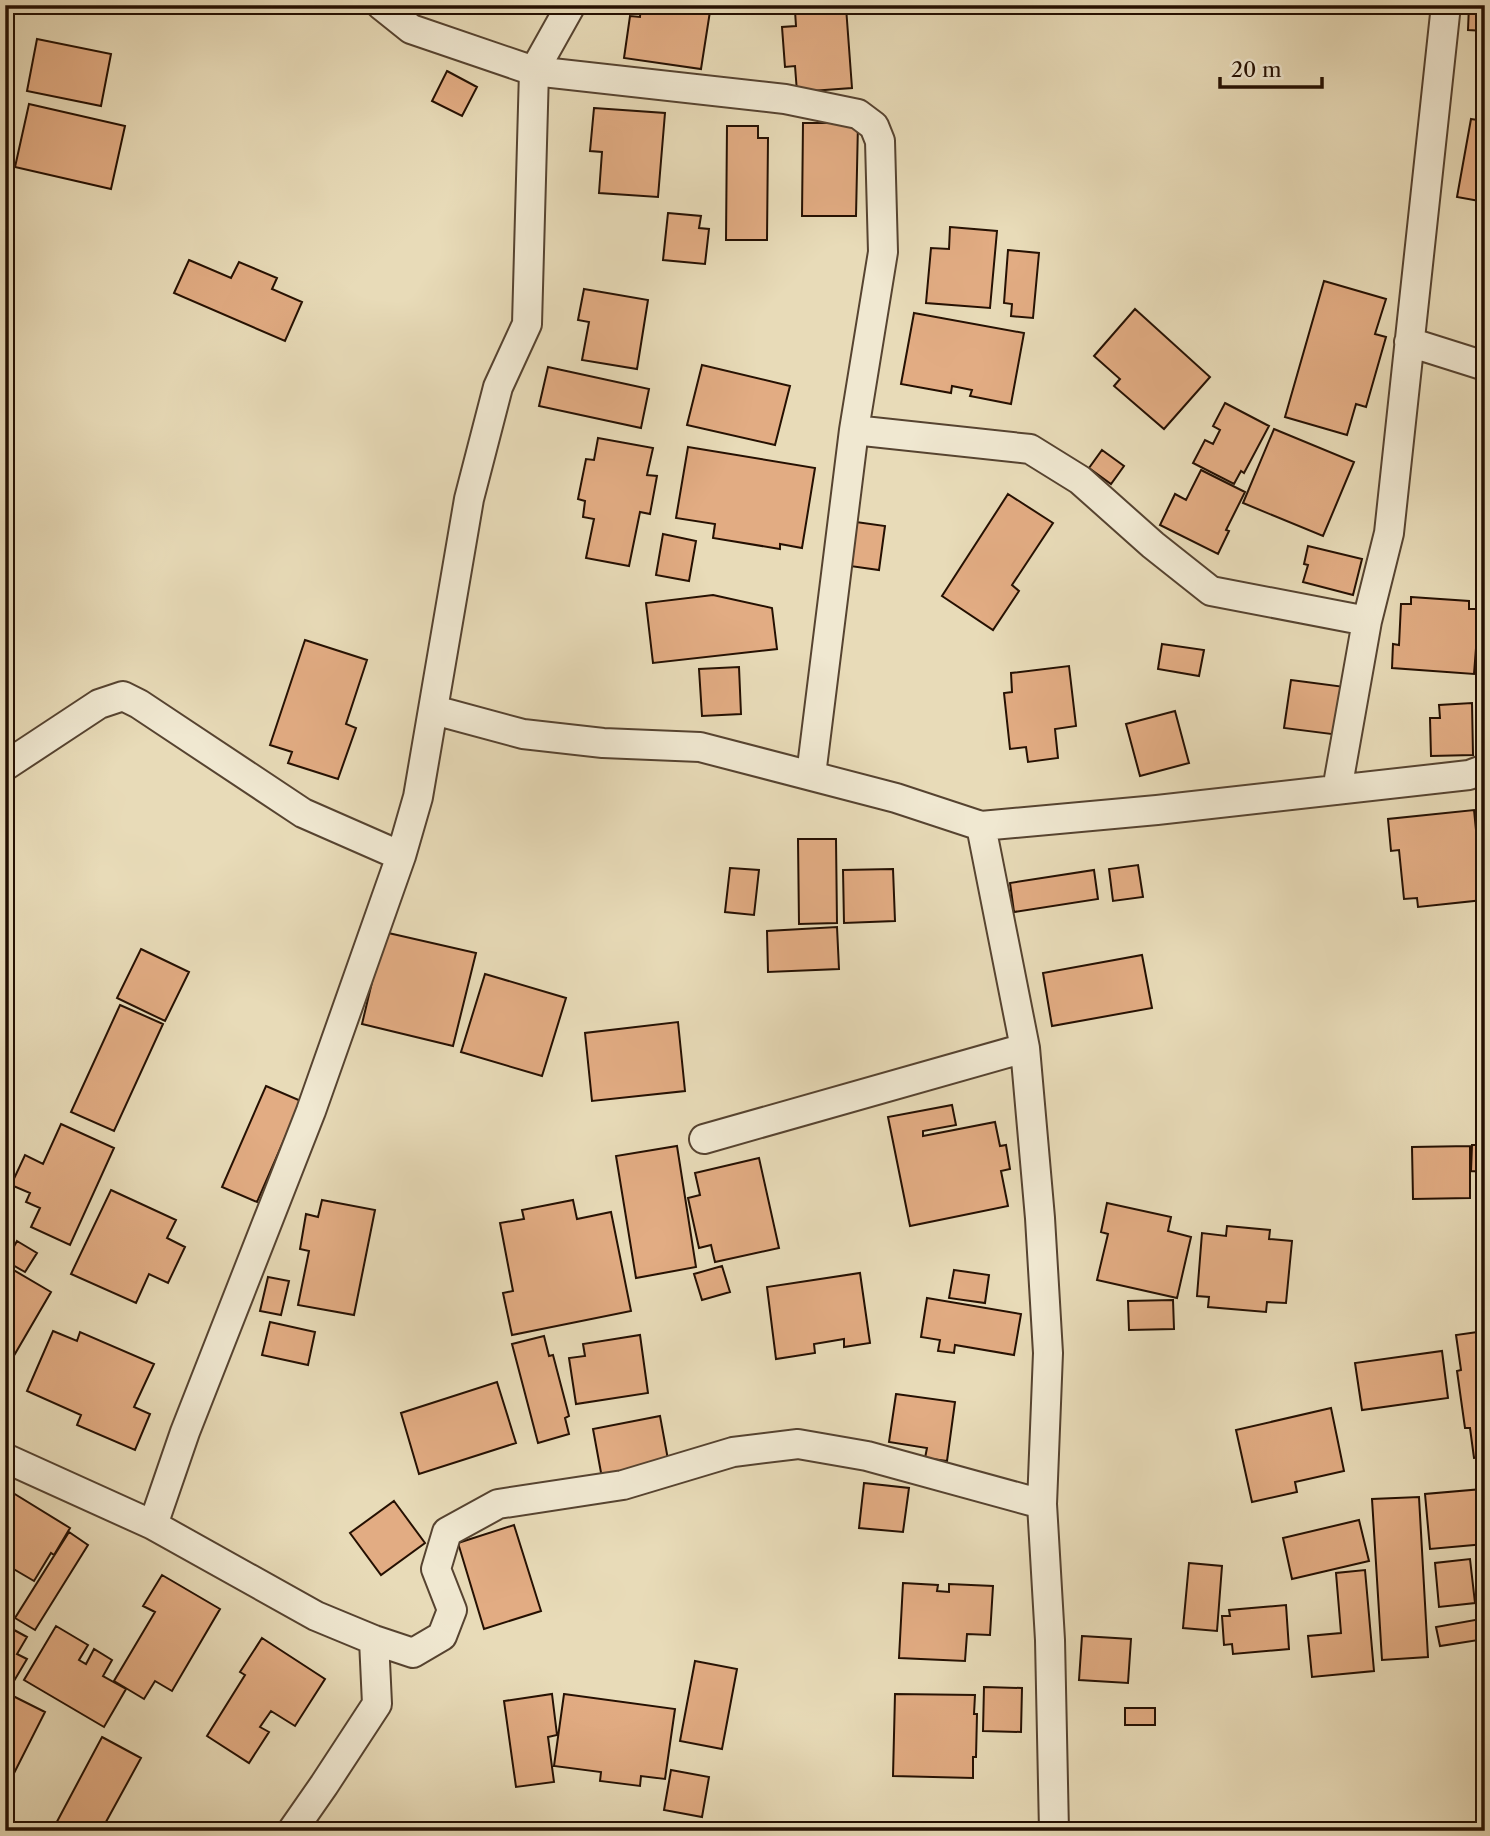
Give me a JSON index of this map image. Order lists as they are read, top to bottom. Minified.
{"scale_bar":"20 m"}
